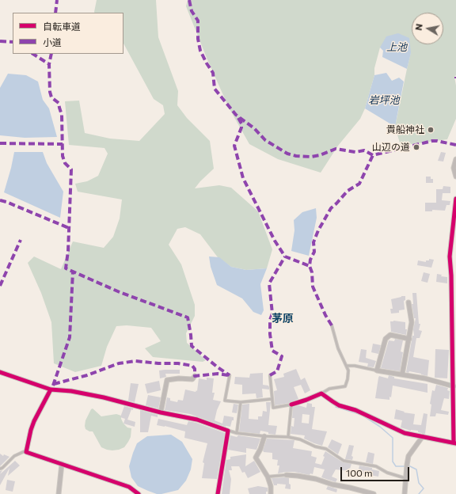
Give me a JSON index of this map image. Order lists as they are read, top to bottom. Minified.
{"districts":["茅原"],"water":["上池","岩坪池"],"places":["貴船神社","山辺の道"],"legend":["自転車道","小道"],"scale_bar":"100 m","north":"left"}
